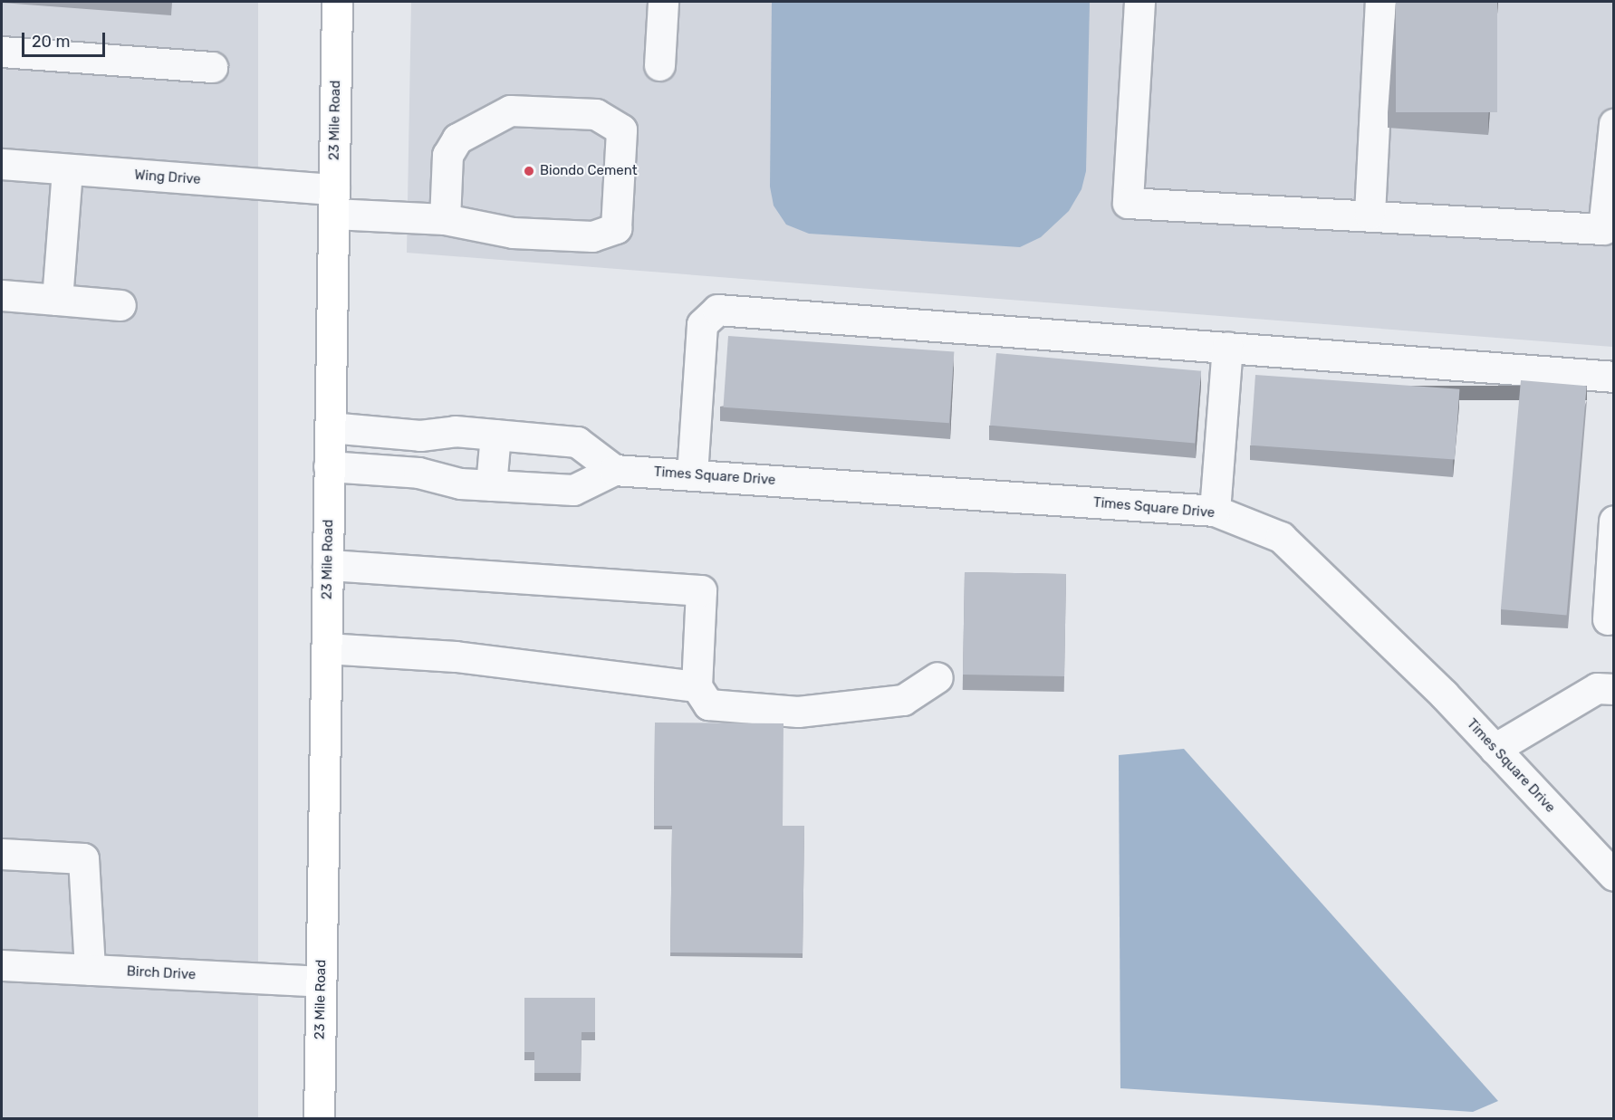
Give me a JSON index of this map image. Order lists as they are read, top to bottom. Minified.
{"streets":{"main road":["23 Mile Road"],"street":["Wing Drive","Times Square Drive","Birch Drive"]},"crossings":[["23 Mile Road","Wing Drive"],["23 Mile Road","Times Square Drive"],["23 Mile Road","Birch Drive"]],"places":["Biondo Cement"],"scale_bar":"20 m"}
